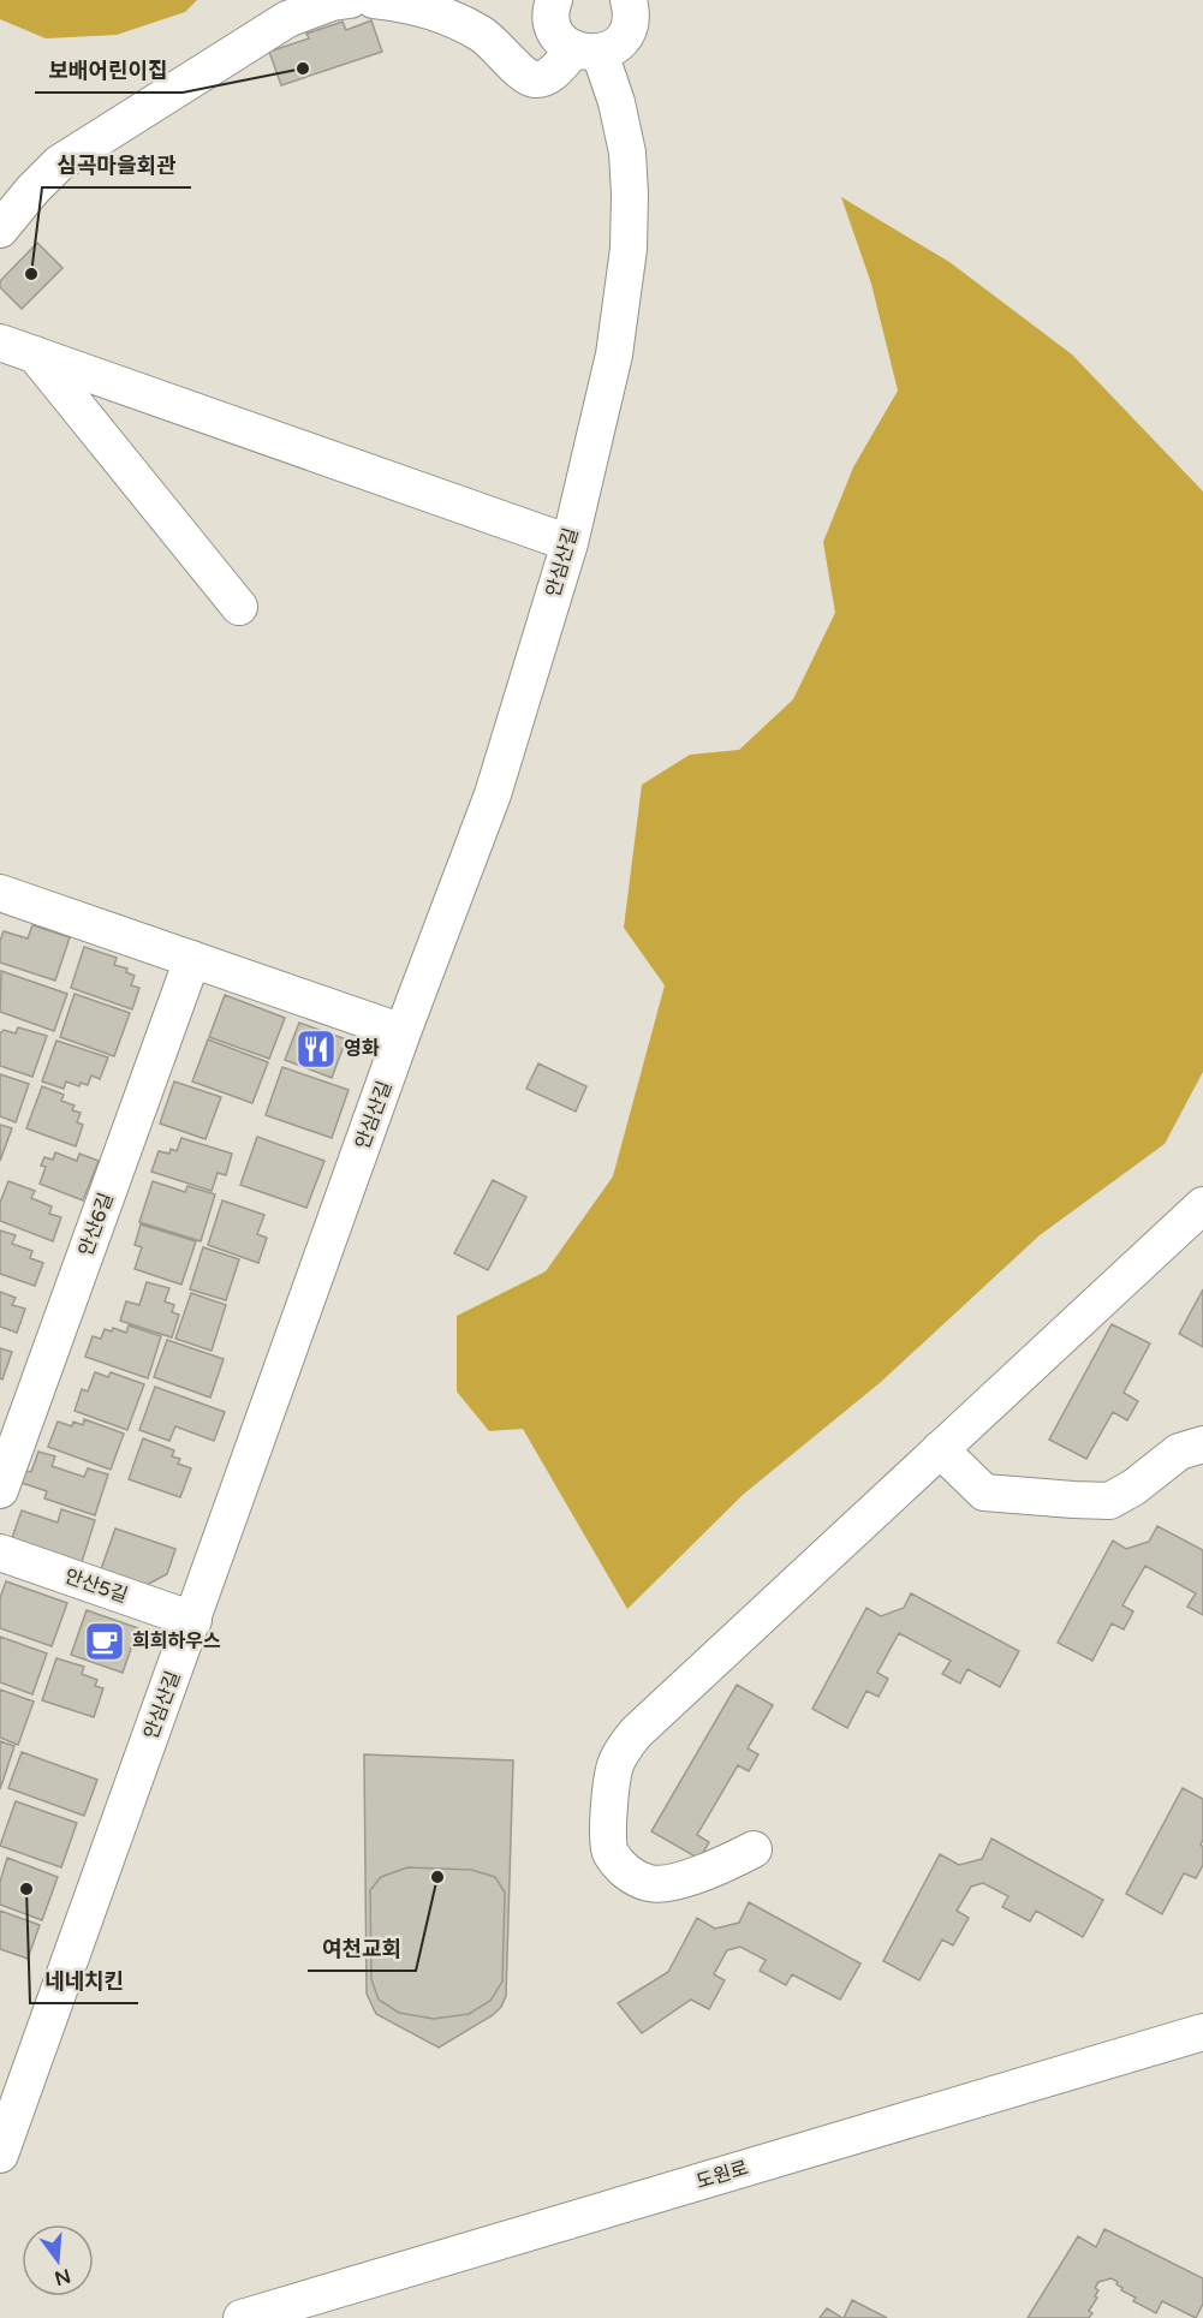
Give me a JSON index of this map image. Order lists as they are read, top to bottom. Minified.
{"streets":{"street":["안심산길","안산6길","안산5길","도원로"]},"crossings":[["안심산길","안산5길"]],"places":{"other":["보배어린이집","심곡마을회관","여천교회","네네치킨"],"restaurant":["영화"],"cafe":["희희하우스"]},"north":"bottom"}
